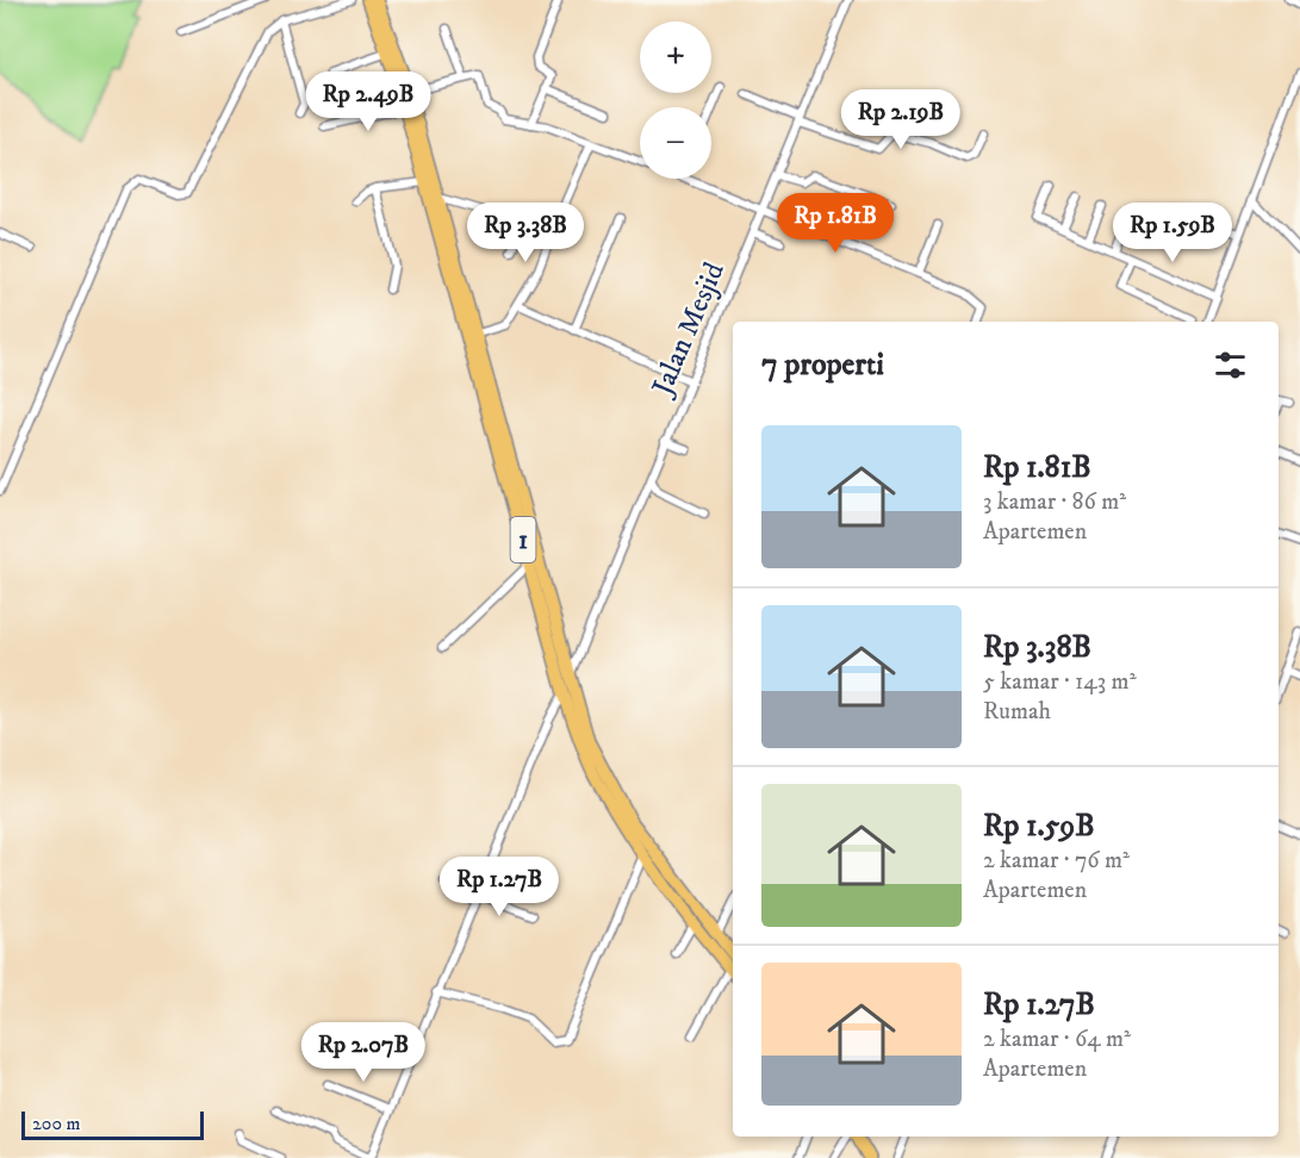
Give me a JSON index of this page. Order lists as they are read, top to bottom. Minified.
{"streets":{"highway":["1"],"street":["Jalan Mesjid"]},"crossings":[["Jalan Mesjid","1"]],"scale_bar":"200 m","page":{"map_buttons":["+","−"],"price":["Rp 2.49B","Rp 2.19B","Rp 1.81B","Rp 3.38B","Rp 1.59B","Rp 1.27B","Rp 2.07B"],"heading":"7 properti","list":[{"name":"Rp 1.81B","note":"3 kamar · 86 m² · Apartemen"},{"name":"Rp 3.38B","note":"5 kamar · 143 m² · Rumah"},{"name":"Rp 1.59B","note":"2 kamar · 76 m² · Apartemen"},{"name":"Rp 1.27B","note":"2 kamar · 64 m² · Apartemen"}],"scale":"200 m"}}
